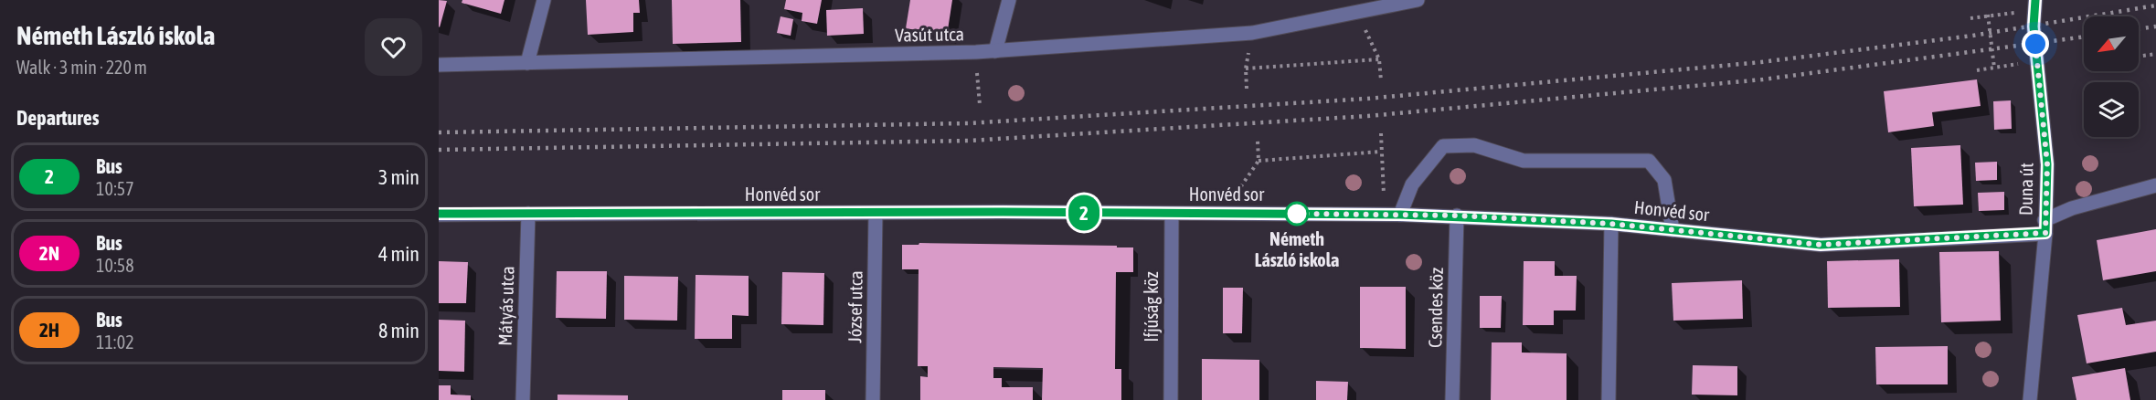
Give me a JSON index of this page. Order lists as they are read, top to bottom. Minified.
{"streets":{"street":["Vasút utca","Duna út","Honvéd sor","Mátyás utca","József utca","Ifjúság köz","Csendes köz"]},"crossings":[["Duna út","Honvéd sor"],["Honvéd sor","Mátyás utca"],["Honvéd sor","József utca"],["Honvéd sor","Ifjúság köz"],["Honvéd sor","Csendes köz"]],"places":["Németh László iskola"],"lines":["bus line 2"],"north":"bottom left","page":{"heading":[["Németh László iskola","Walk · 3 min · 220 m"],"Departures"],"on_map":"2","list":[{"mark":"2","name":"Bus","note":"10:57","value":"3 min"},{"mark":"2N","name":"Bus","note":"10:58","value":"4 min"},{"mark":"2H","name":"Bus","note":"11:02","value":"8 min"}]}}
